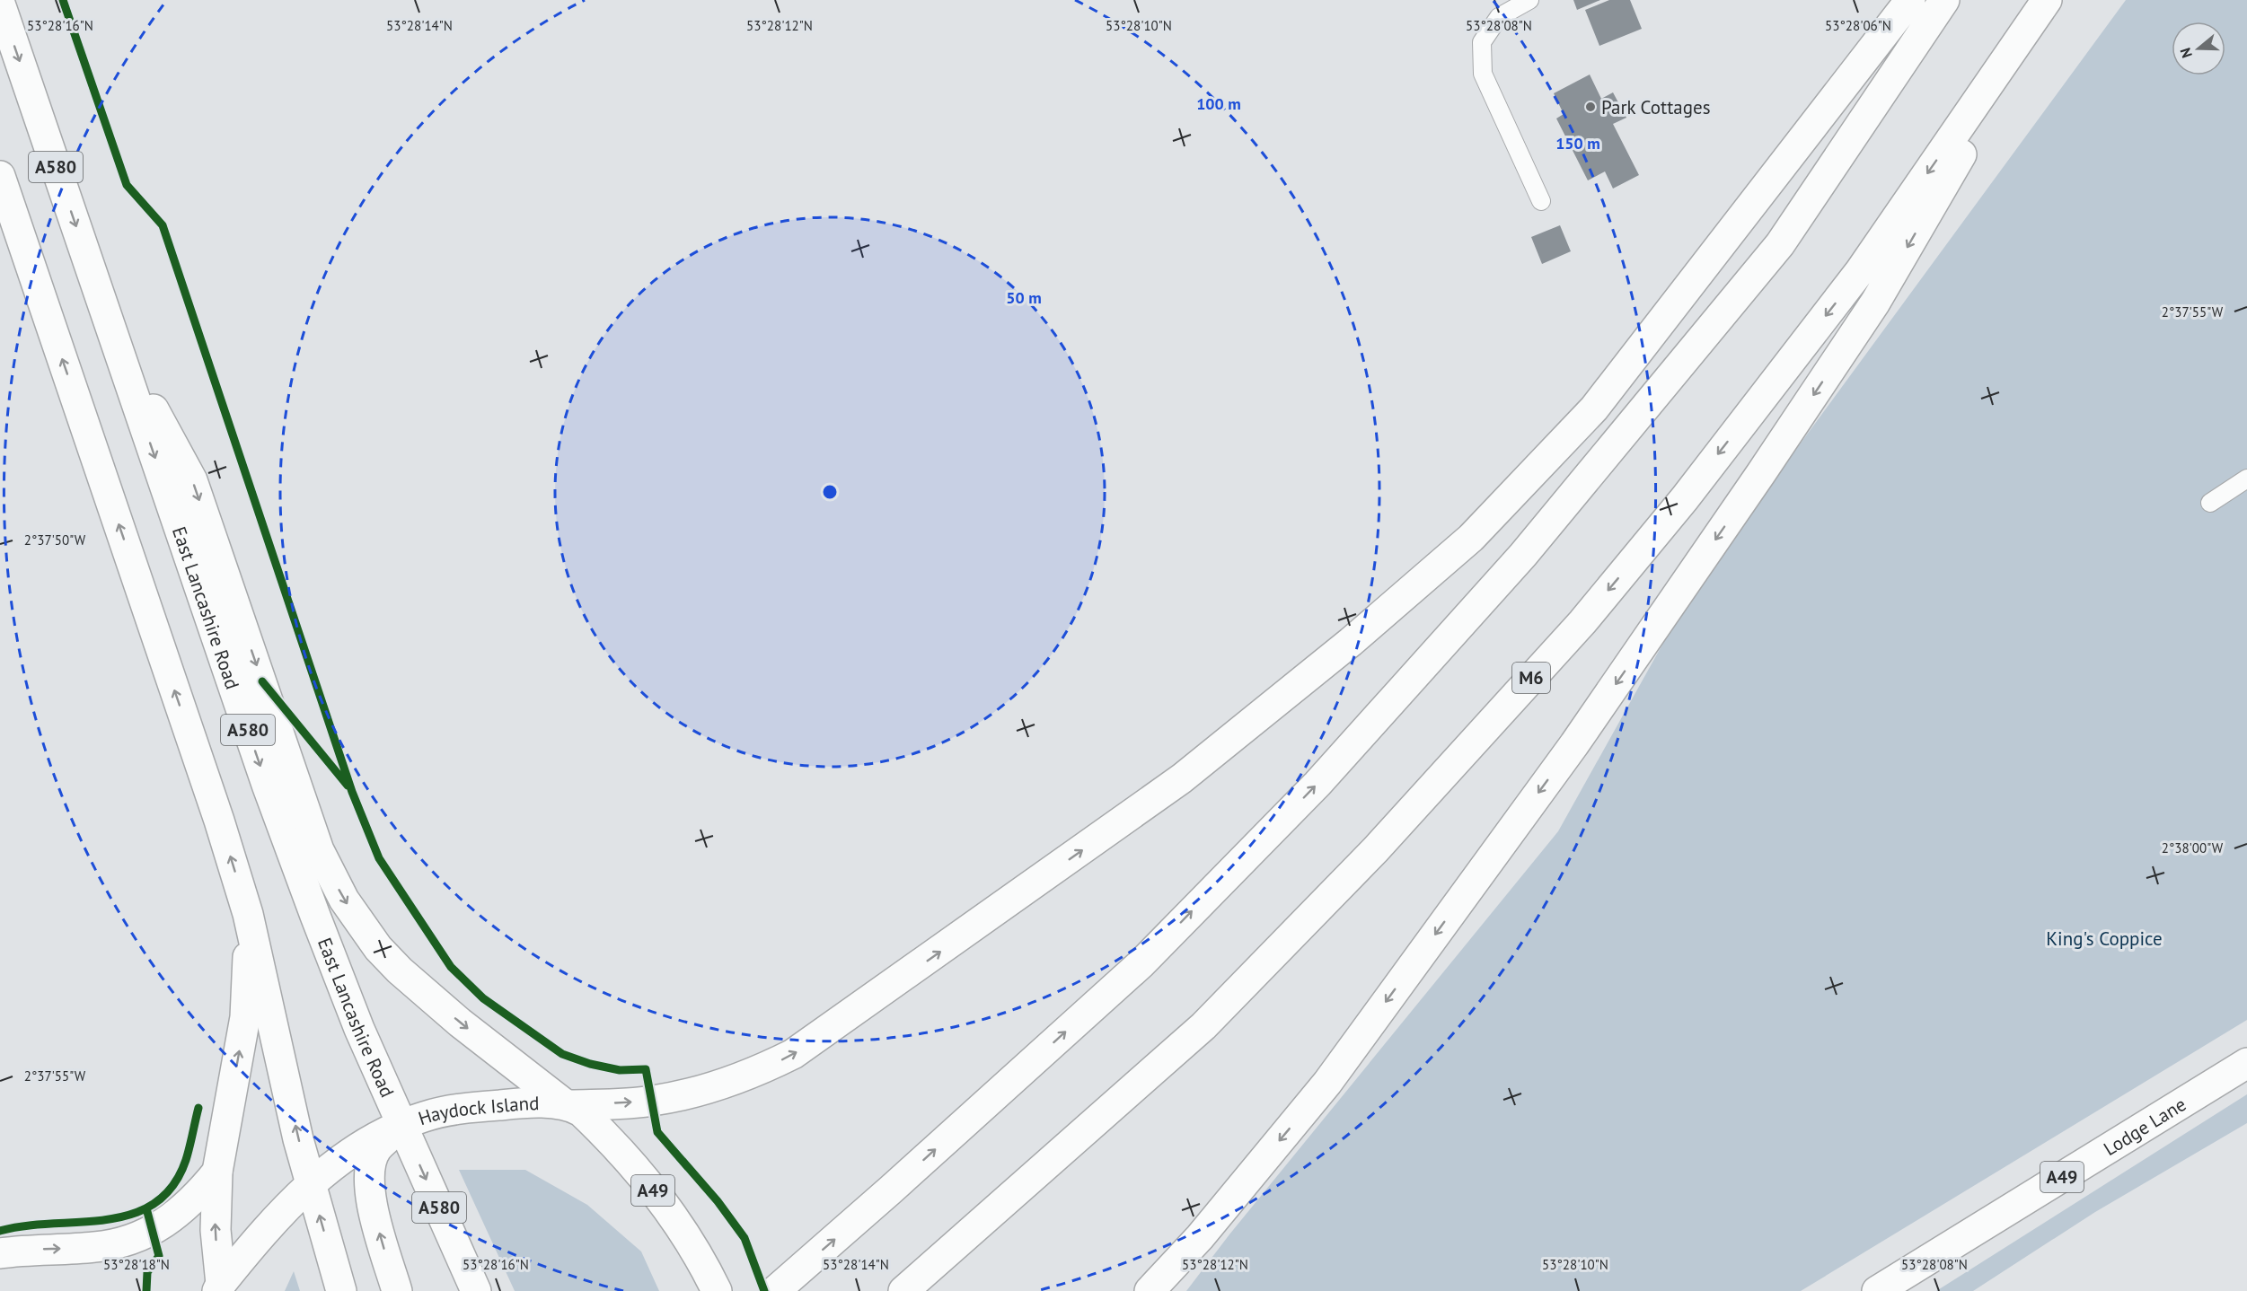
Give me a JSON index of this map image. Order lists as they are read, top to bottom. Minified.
{"streets":{"main road":["A580","East Lancashire Road","M6","Haydock Island","Lodge Lane","A49"]},"crossings":[["A580","Haydock Island"],["East Lancashire Road","Haydock Island"],["Haydock Island","A49"]],"parks":["King's Coppice"],"places":["Park Cottages"],"north":"left","coordinates":["53°28'16\"N","53°28'14\"N","53°28'12\"N","53°28'10\"N","53°28'06\"N","53°28'08\"N","2°37'55\"W","2°37'50\"W","2°38'00\"W","53°28'18\"N"],"rings":["100 m","150 m","50 m"]}
